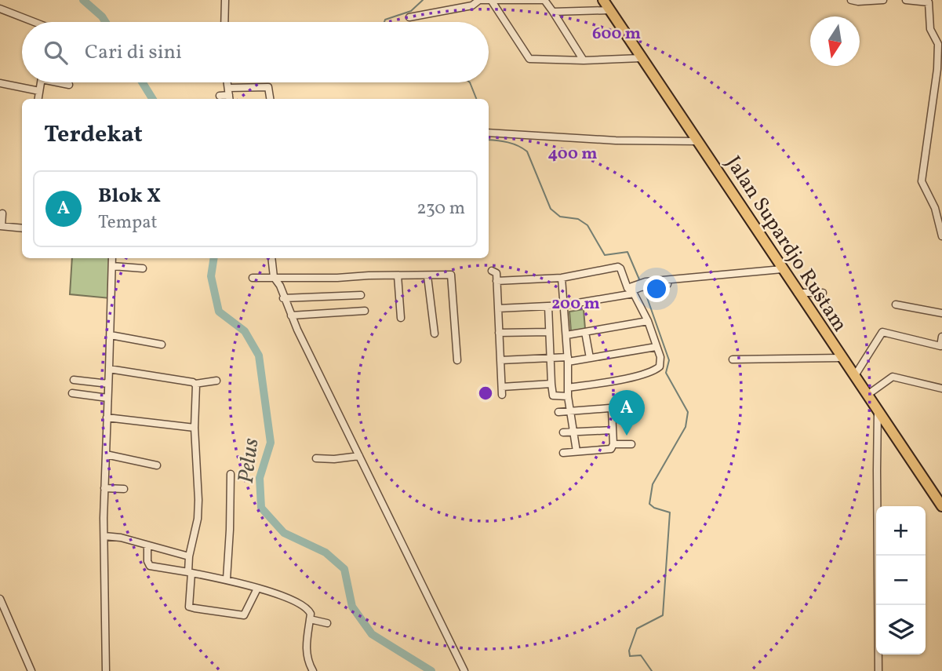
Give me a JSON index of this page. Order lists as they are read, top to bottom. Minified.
{"streets":{"highway":["Jalan Supardjo Rustam"]},"water":["Pelus"],"north":"bottom","page":{"search":"Cari di sini","heading":"Terdekat","list":[{"mark":"A","name":"Blok X","note":"Tempat","value":"230 m"}],"pins":"A","map_buttons":["+","−"]},"rings":["600 m","400 m","200 m"]}
